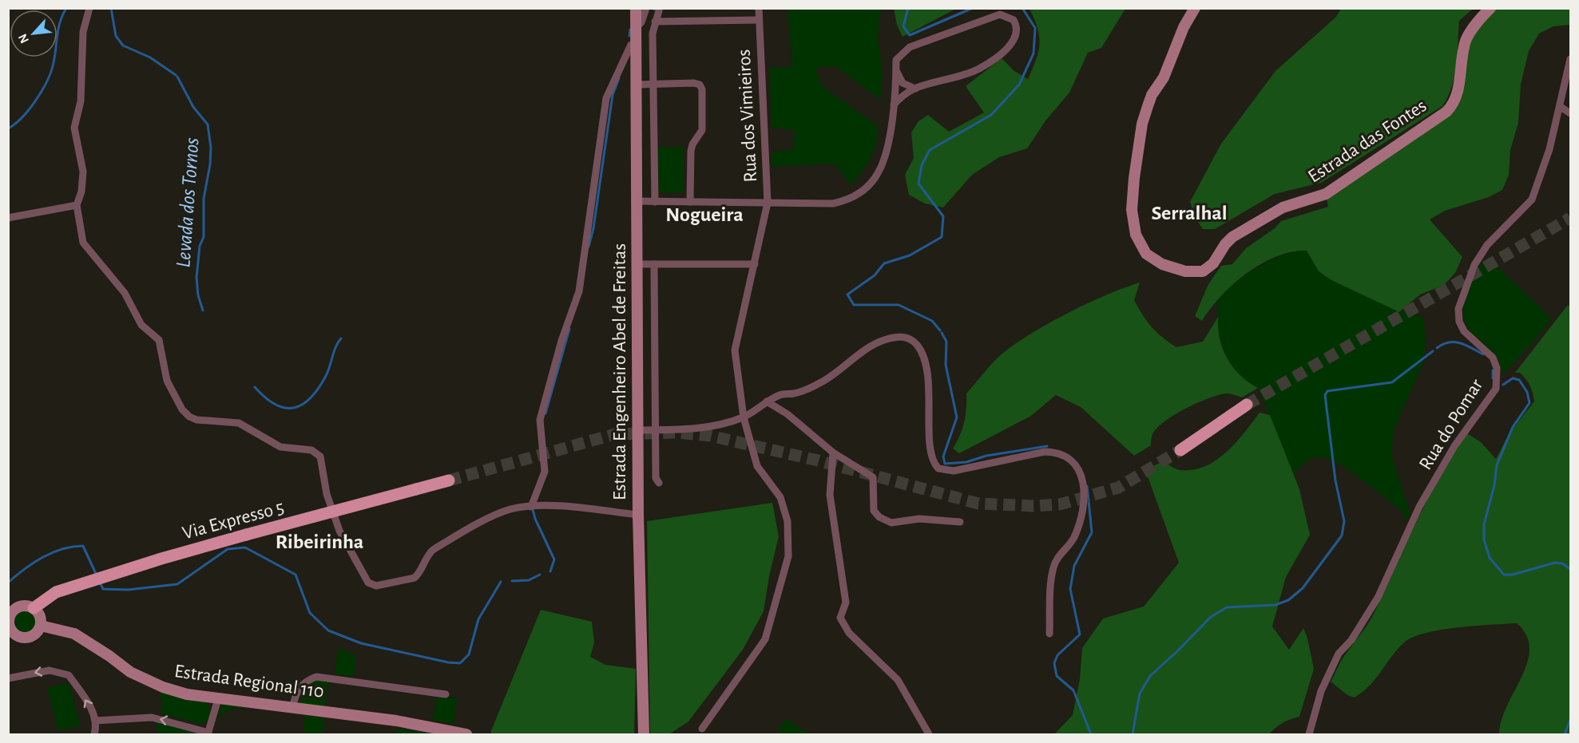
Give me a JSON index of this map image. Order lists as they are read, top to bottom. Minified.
{"streets":{"main road":["Estrada das Fontes","Estrada Engenheiro Abel de Freitas","Via Expresso 5","Estrada Regional 110"],"street":["Rua dos Vimieiros","Rua do Pomar"]},"crossings":[["Via Expresso 5","Estrada Regional 110"]],"districts":["Serralhal","Nogueira","Ribeirinha"],"water":["Levada dos Tornos"],"north":"bottom left"}
